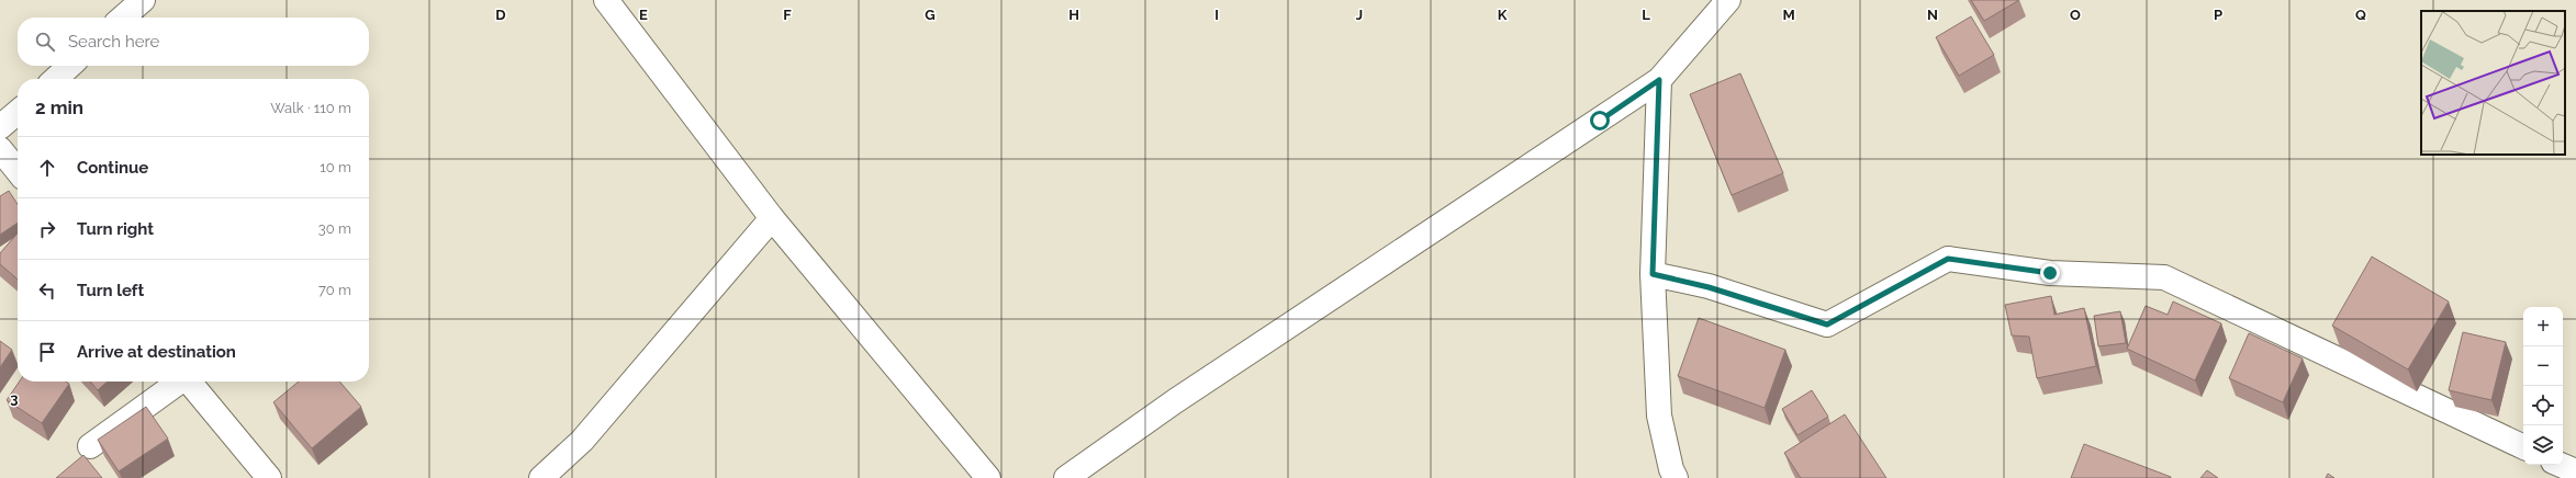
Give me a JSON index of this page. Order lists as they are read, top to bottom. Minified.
{"page":{"search":"Search here","heading":["2 min","Walk · 110 m"],"list":[["Continue","10 m"],["Turn right","30 m"],["Turn left","70 m"],"Arrive at destination"],"map_buttons":["+","−"]},"grid":{"columns":["D","E","F","G","H","I","J","K","L","M","N","O","P","Q"],"rows":["3"]}}
